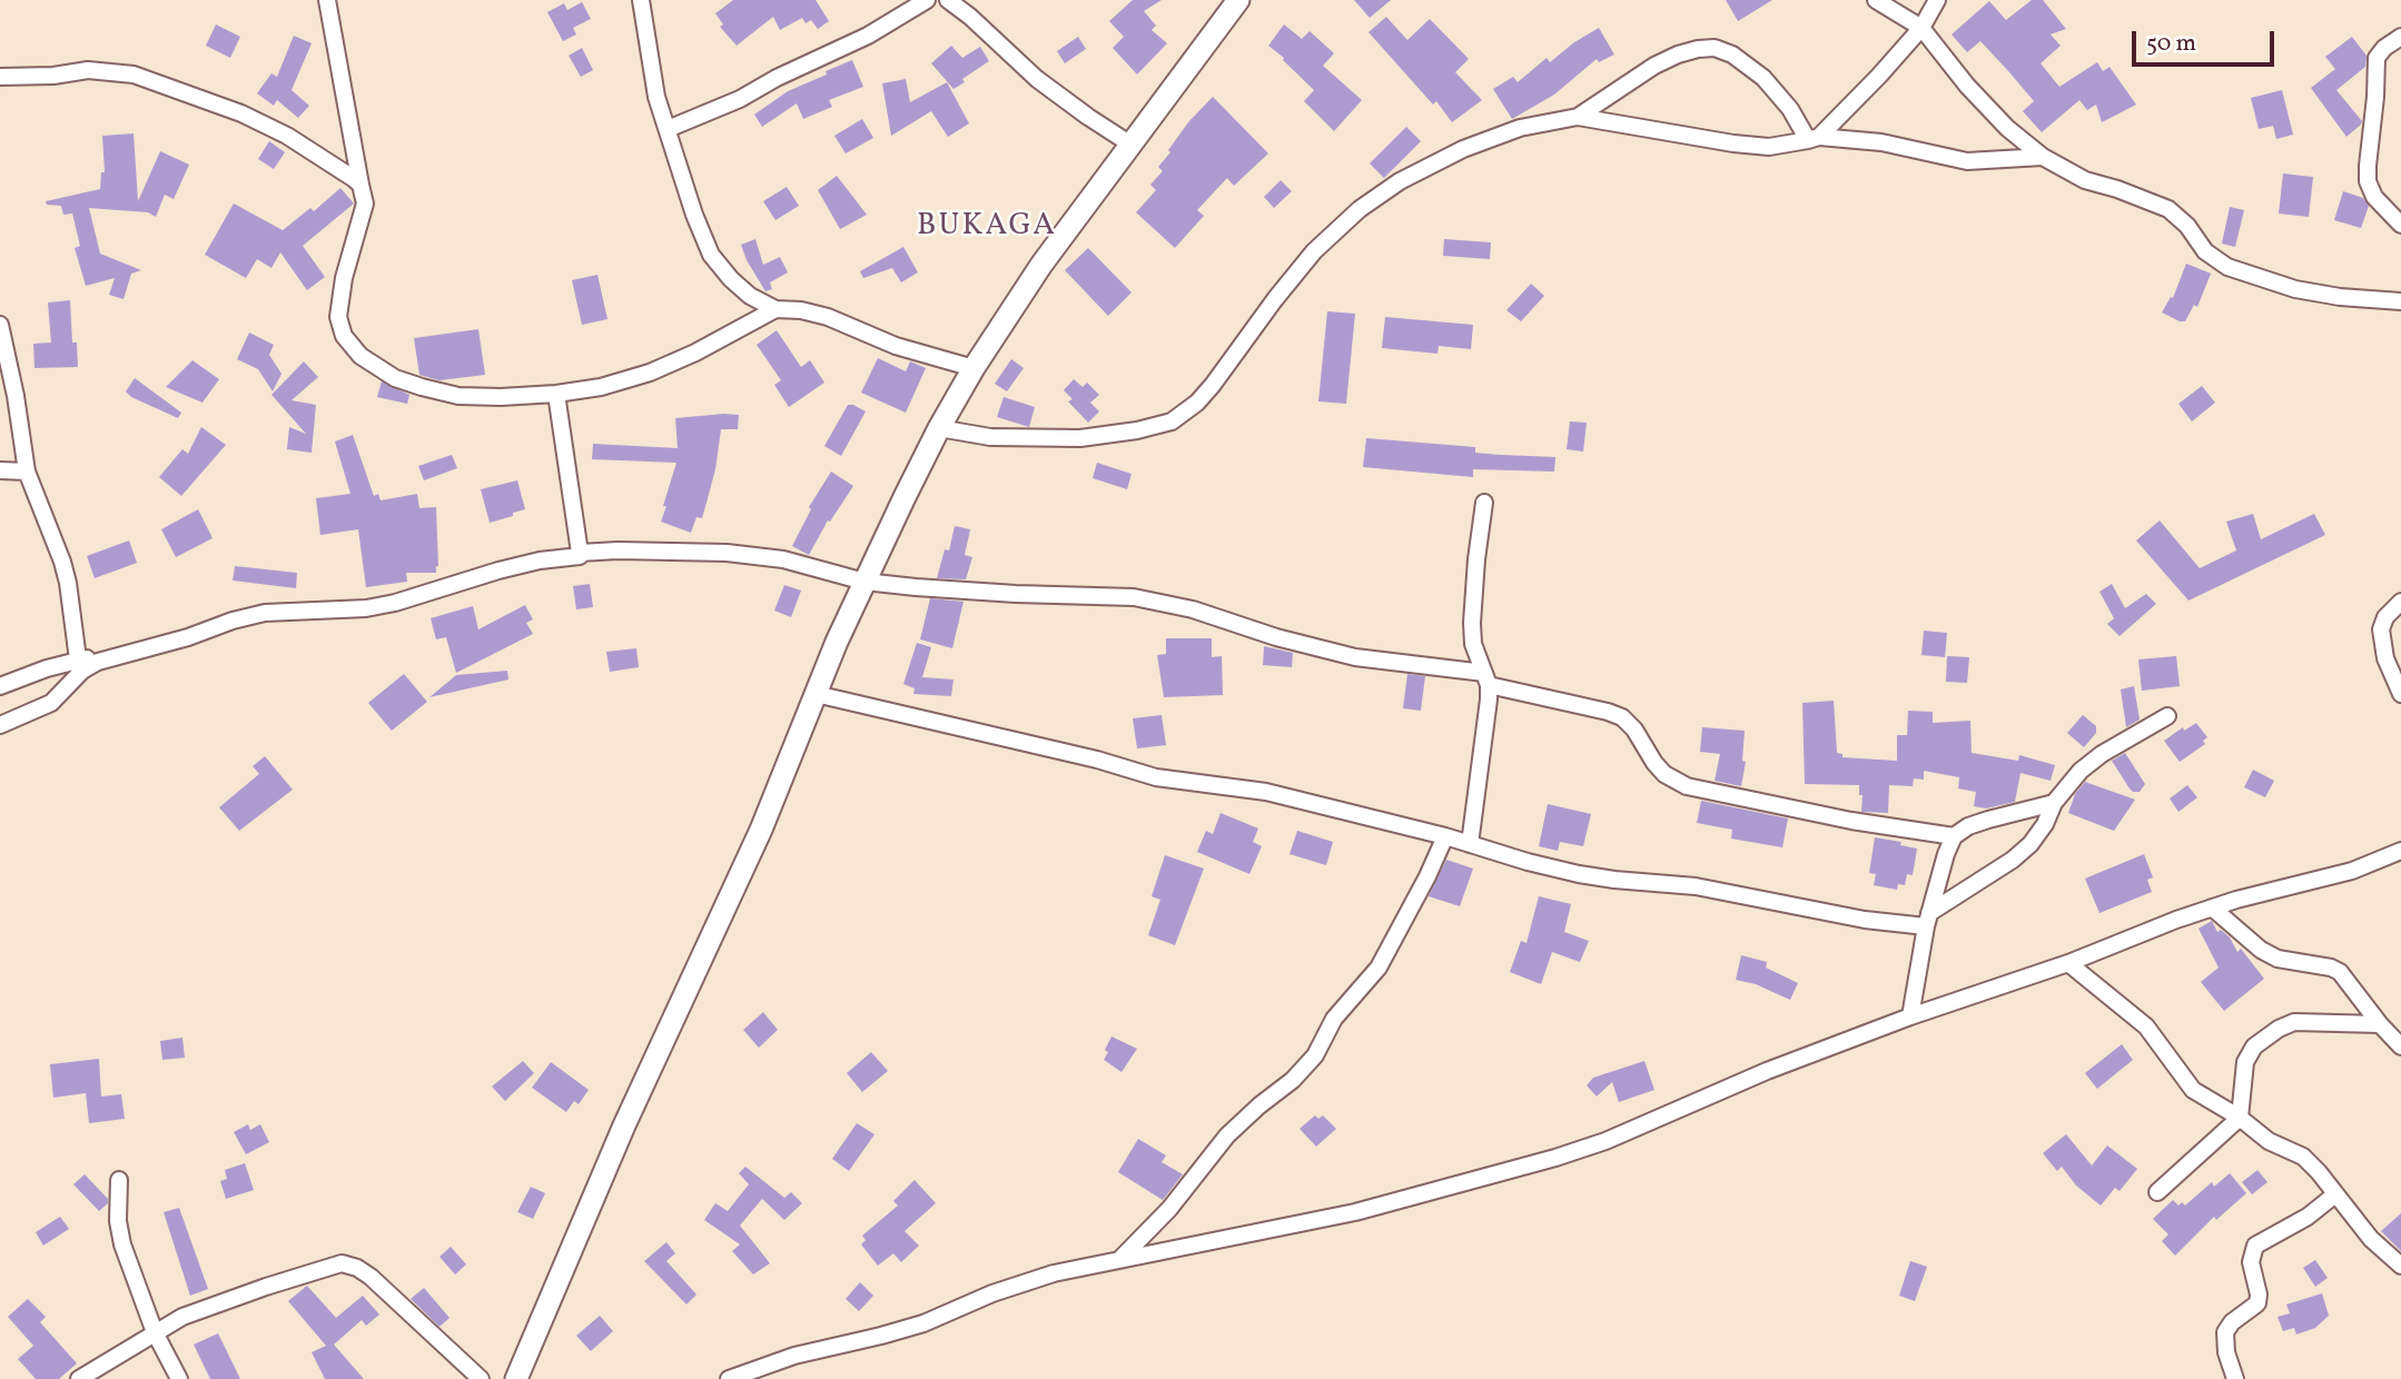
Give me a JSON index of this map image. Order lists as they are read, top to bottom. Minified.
{"districts":["BUKAGA"],"scale_bar":"50 m"}
